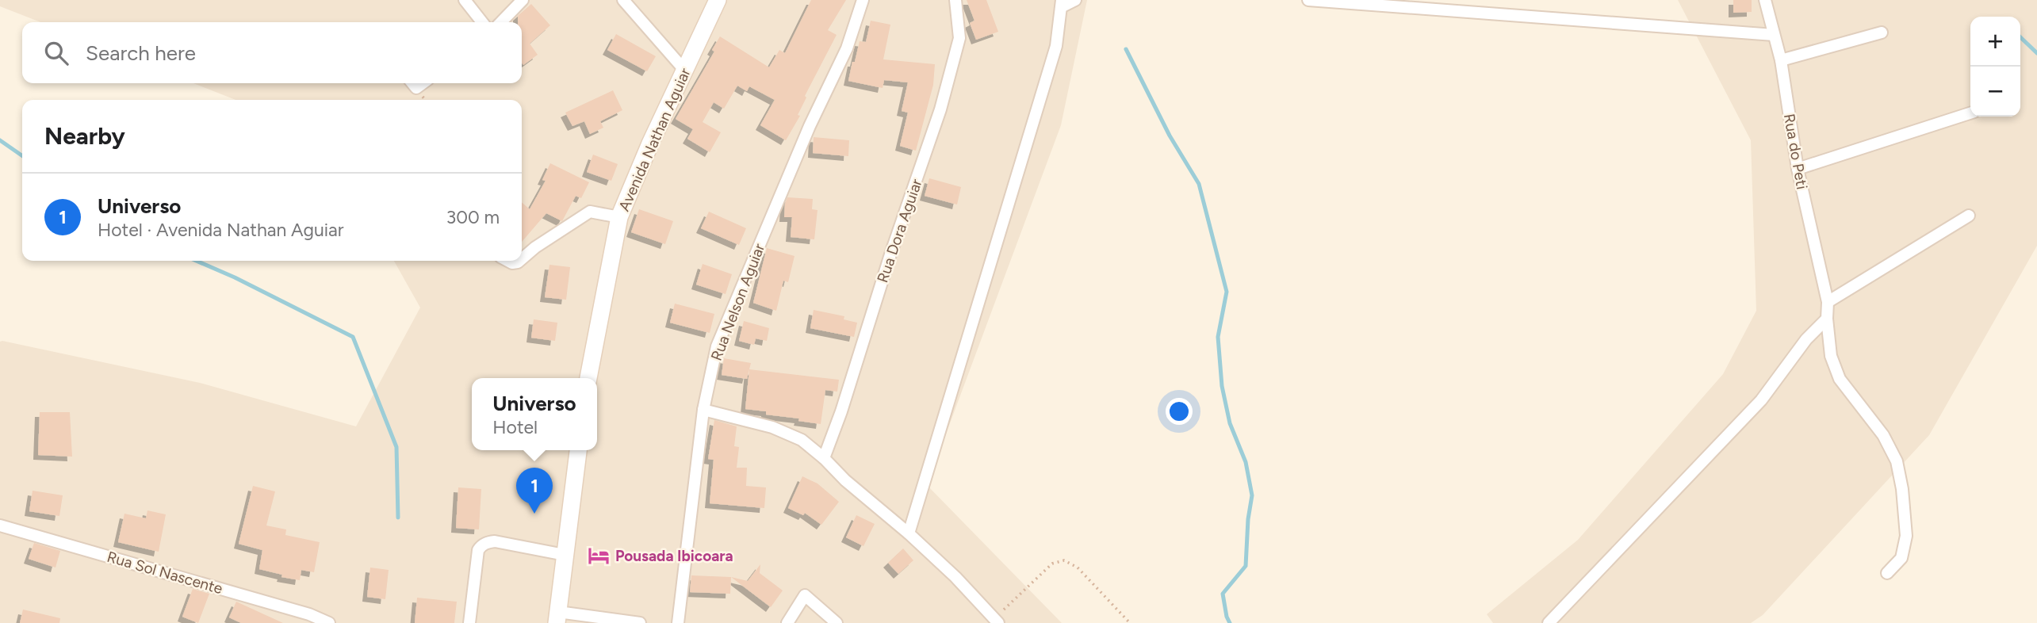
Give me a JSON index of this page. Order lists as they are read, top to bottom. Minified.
{"streets":{"main road":["Avenida Nathan Aguiar"],"street":["Rua do Peti","Rua Dora Aguiar","Rua Nelson Aguiar","Rua Sol Nascente"]},"places":{"hotel":["Pousada Ibicoara"]},"page":{"map_buttons":["+","−"],"search":"Search here","heading":"Nearby","list":[{"mark":"1","name":"Universo","note":"Hotel · Avenida Nathan Aguiar","value":"300 m"}],"popup":["Universo","Hotel"],"pins":"1"}}
